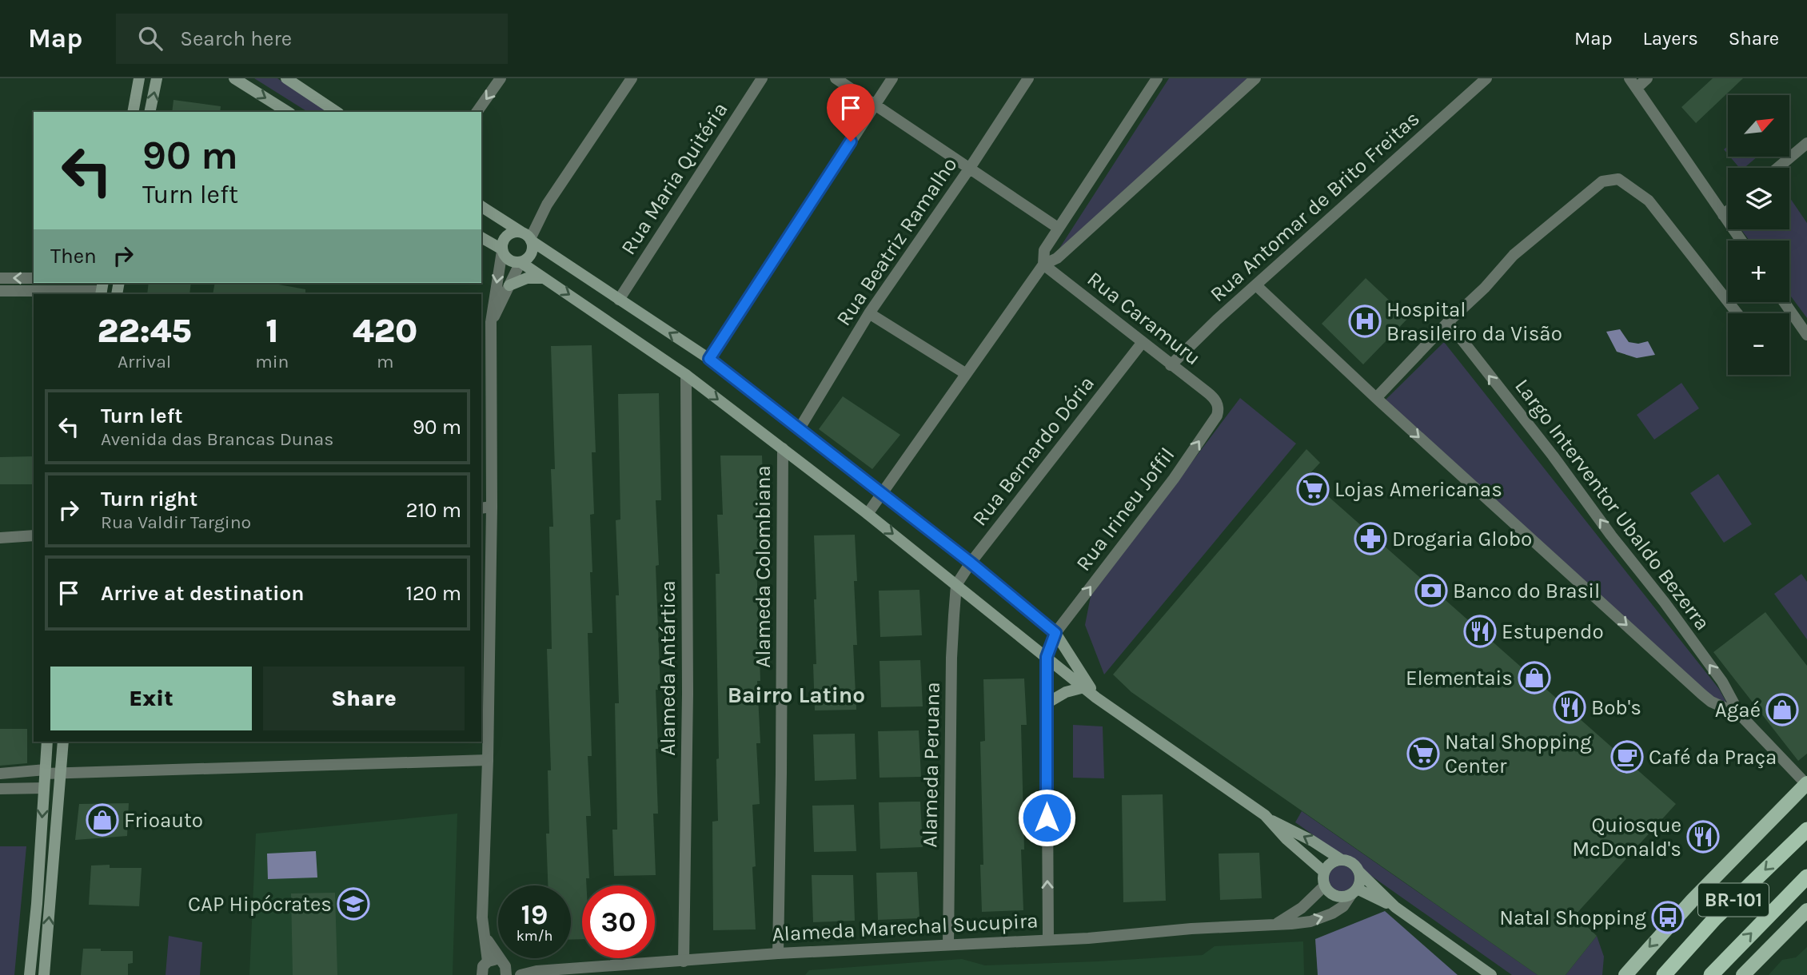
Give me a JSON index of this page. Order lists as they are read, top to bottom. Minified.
{"streets":{"highway":["BR-101"],"street":["Rua Maria Quitéria","Rua Antomar de Brito Freitas","Rua Beatriz Ramalho","Rua Caramuru","Rua Bernardo Dória","Largo Interventor Ubaldo Bezerra","Rua Irineu Joffil","Alameda Colombiana","Alameda Antártica","Alameda Peruana","Alameda Marechal Sucupira"]},"crossings":[["Rua Antomar de Brito Freitas","Rua Caramuru"],["Rua Antomar de Brito Freitas","Largo Interventor Ubaldo Bezerra"],["Rua Caramuru","Rua Bernardo Dória"],["Rua Caramuru","Rua Irineu Joffil"],["Rua Bernardo Dória","Alameda Peruana"],["Alameda Colombiana","Alameda Marechal Sucupira"],["Alameda Antártica","Alameda Marechal Sucupira"],["Alameda Peruana","Alameda Marechal Sucupira"]],"one_way":["Rua Irineu Joffil"],"districts":["Bairro Latino"],"places":{"hospital":["Hospital Brasileiro da Visão"],"supermarket":["Lojas Americanas","Natal Shopping Center"],"pharmacy":["Drogaria Globo"],"bank":["Banco do Brasil"],"restaurant":["Estupendo","Bob's","Quiosque McDonald's"],"shop":["Elementais","Agaé","Frioauto"],"cafe":["Café da Praça"],"school or university":["CAP Hipócrates"],"bus stop":["Natal Shopping"]},"north":"top right","page":{"header":"Map","search":"Search here","nav":["Map","Layers","Share"],"map_buttons":["+","−"],"turn":["90 m","Turn left"],"then":"Then","eta":["22:45","Arrival","1","min","420","m"],"list":[{"name":"Turn left","note":"Avenida das Brancas Dunas","value":"90 m"},{"name":"Turn right","note":"Rua Valdir Targino","value":"210 m"},{"name":"Arrive at destination","value":"120 m"}],"buttons":["Exit","Share"],"speed":"19 km/h","limit":"30"}}
